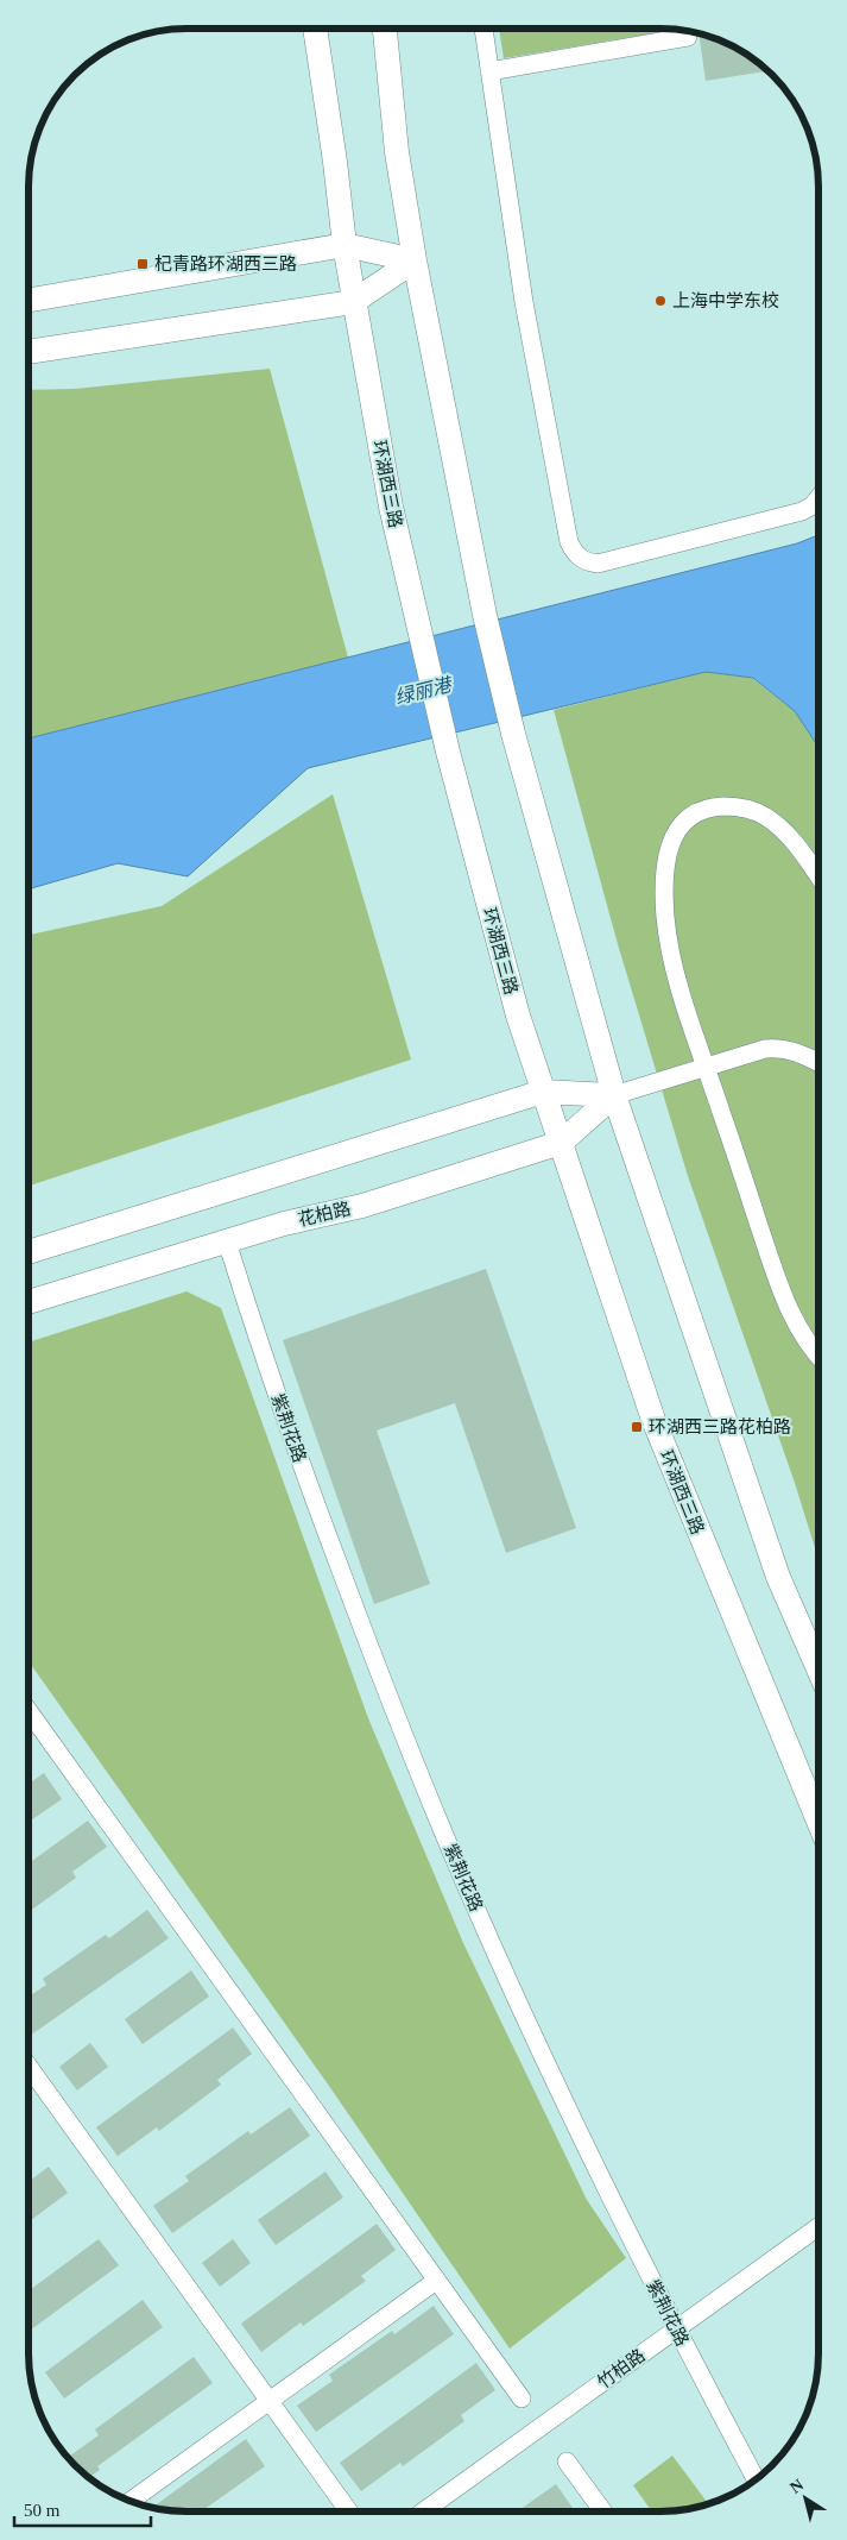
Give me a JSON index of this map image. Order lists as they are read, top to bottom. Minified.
{"streets":{"main road":["环湖西三路","花柏路"],"street":["紫荆花路","竹柏路"]},"crossings":[["环湖西三路","花柏路"],["花柏路","紫荆花路"],["紫荆花路","竹柏路"]],"water":["绿丽港"],"places":{"transit":["杞青路环湖西三路","环湖西三路花柏路"],"other":["上海中学东校"]},"scale_bar":"50 m","north":"top left"}
